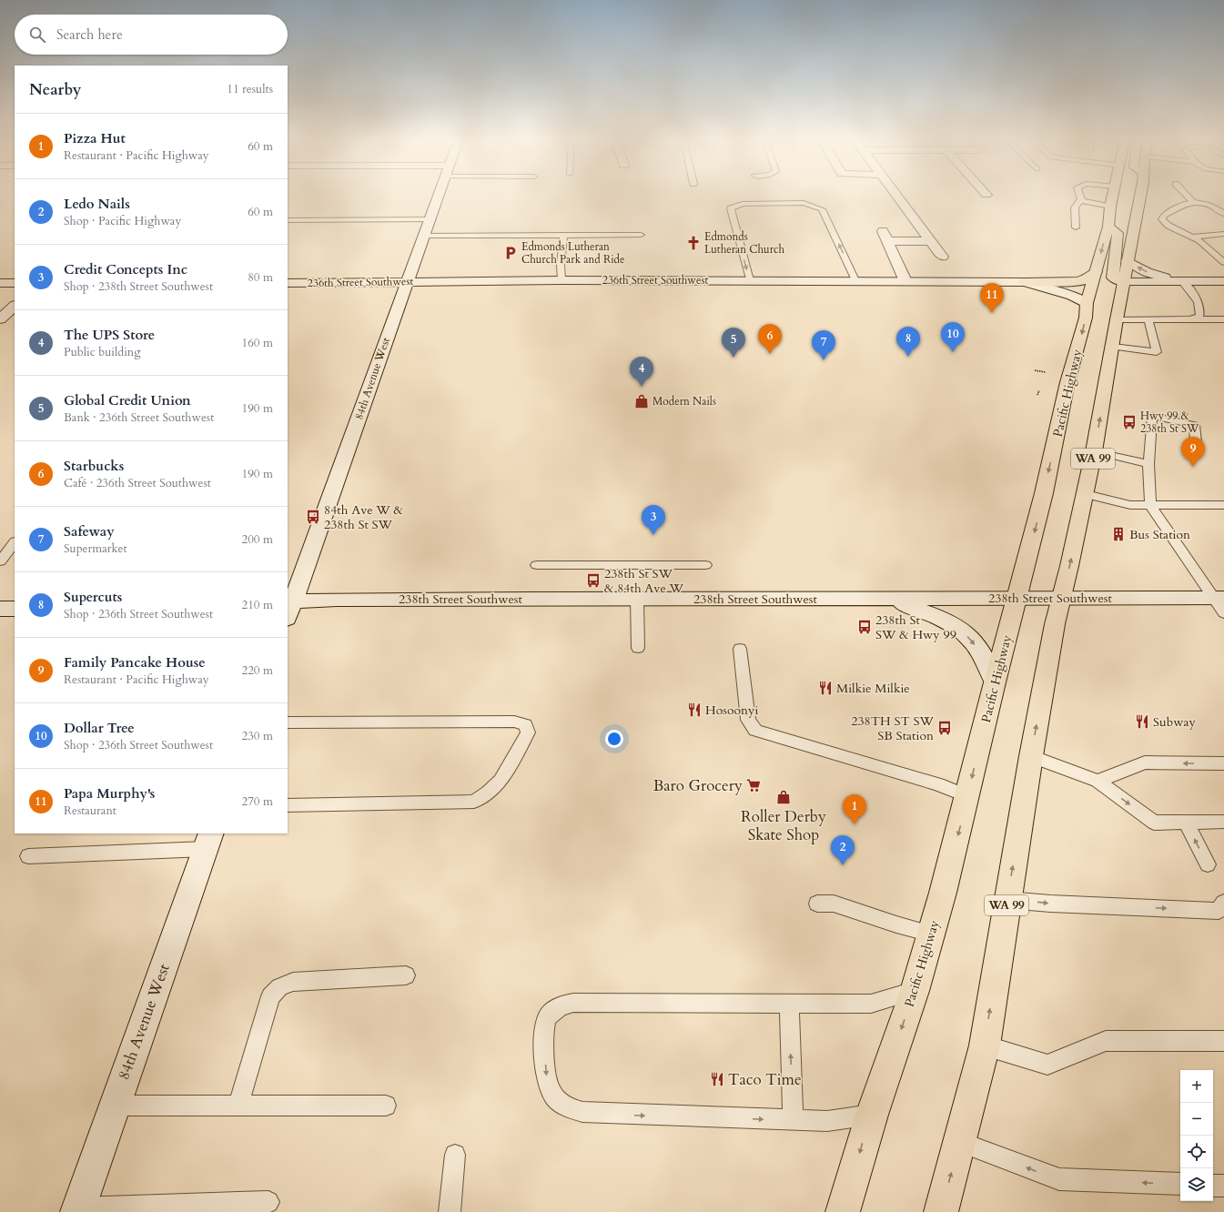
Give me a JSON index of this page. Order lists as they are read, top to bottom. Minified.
{"streets":{"main road":["Pacific Highway","WA 99"],"street":["236th Street Southwest","84th Avenue West","238th Street Southwest"]},"crossings":[["236th Street Southwest","84th Avenue West"],["236th Street Southwest","Pacific Highway"],["84th Avenue West","238th Street Southwest"],["Pacific Highway","238th Street Southwest"],["WA 99","238th Street Southwest"]],"places":{"church":["Edmonds Lutheran Church"],"parking":["Edmonds Lutheran Church Park and Ride"],"shop":["Modern Nails","Roller Derby Skate Shop"],"bus stop":["Hwy 99 & 238th St SW","84th Ave W & 238th St SW","238th St SW & 84th Ave W","238th St SW & Hwy 99","238TH ST SW SB Station"],"building":["Bus Station"],"restaurant":["Milkie Milkie","Hosoonyi","Subway","Taco Time"],"supermarket":["Baro Grocery"]},"page":{"search":"Search here","heading":["Nearby","11 results"],"list":[{"mark":"1","name":"Pizza Hut","note":"Restaurant · Pacific Highway","value":"60 m"},{"mark":"2","name":"Ledo Nails","note":"Shop · Pacific Highway","value":"60 m"},{"mark":"3","name":"Credit Concepts Inc","note":"Shop · 238th Street Southwest","value":"80 m"},{"mark":"4","name":"The UPS Store","note":"Public building","value":"160 m"},{"mark":"5","name":"Global Credit Union","note":"Bank · 236th Street Southwest","value":"190 m"},{"mark":"6","name":"Starbucks","note":"Café · 236th Street Southwest","value":"190 m"},{"mark":"7","name":"Safeway","note":"Supermarket","value":"200 m"},{"mark":"8","name":"Supercuts","note":"Shop · 236th Street Southwest","value":"210 m"},{"mark":"9","name":"Family Pancake House","note":"Restaurant · Pacific Highway","value":"220 m"},{"mark":"10","name":"Dollar Tree","note":"Shop · 236th Street Southwest","value":"230 m"},{"mark":"11","name":"Papa Murphy's","note":"Restaurant","value":"270 m"}],"pins":["11","10","6","8","5","7","4","9","3","1","2"],"map_buttons":["+","−"]}}
